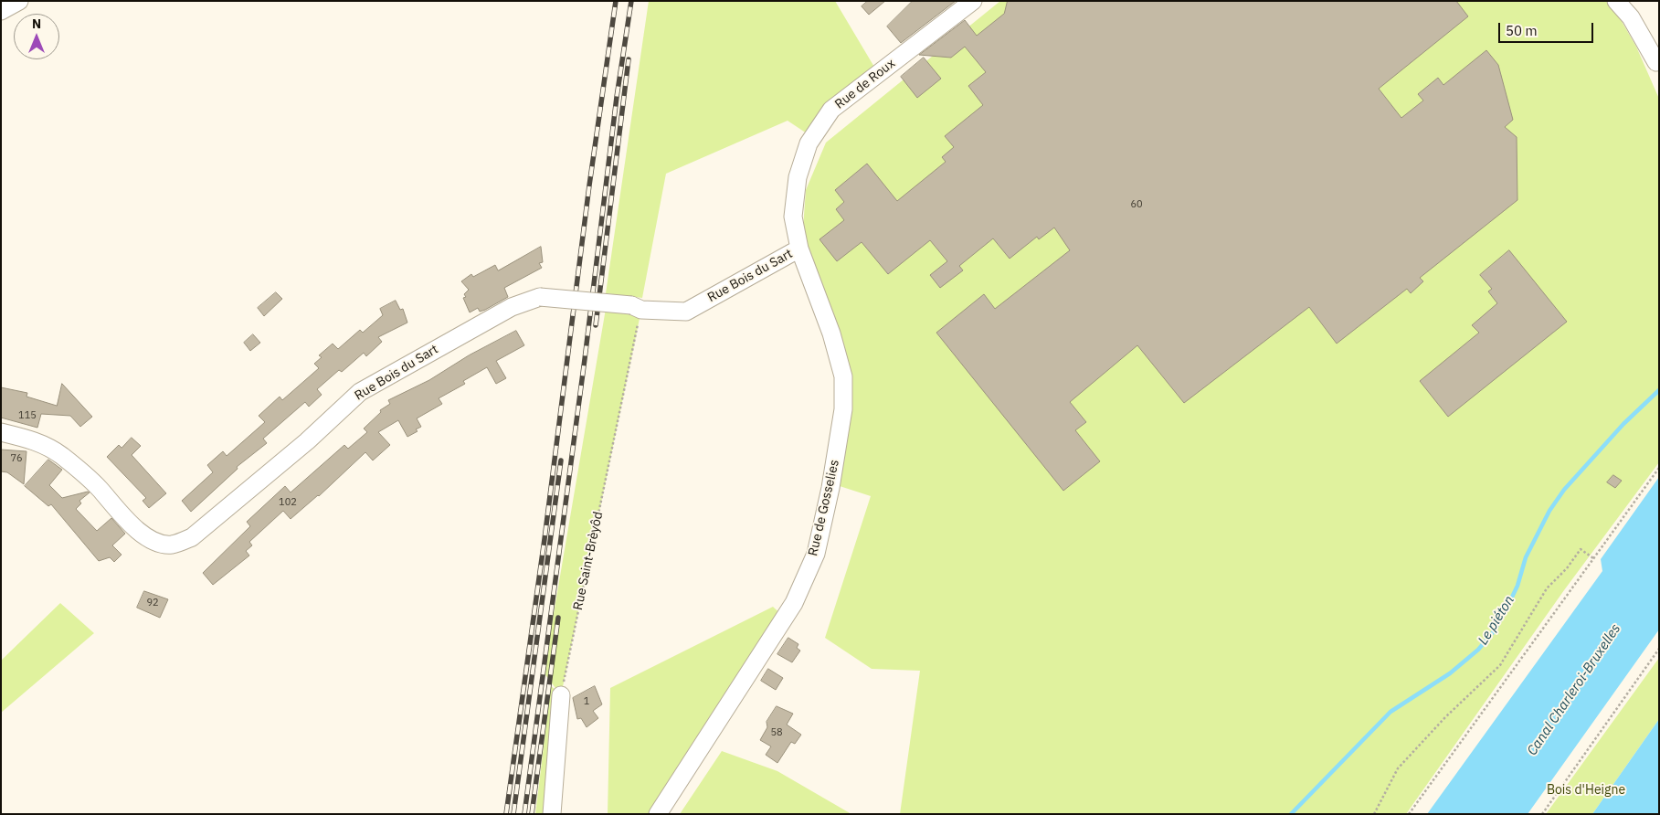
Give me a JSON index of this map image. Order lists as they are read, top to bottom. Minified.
{"streets":{"street":["Rue de Roux","Rue Bois du Sart","Rue de Gosselies"],"path":["Rue Saint-Brèyôd"]},"crossings":[["Rue de Roux","Rue Bois du Sart"],["Rue de Roux","Rue de Gosselies"],["Rue Bois du Sart","Rue de Gosselies"],["Rue Bois du Sart","Rue Saint-Brèyôd"]],"water":["Le piéton","Canal Charleroi-Bruxelles"],"parks":["Bois d'Heigne"],"house_numbers":["60","115","76","102","92","1","58"],"scale_bar":"50 m","north":"top"}
